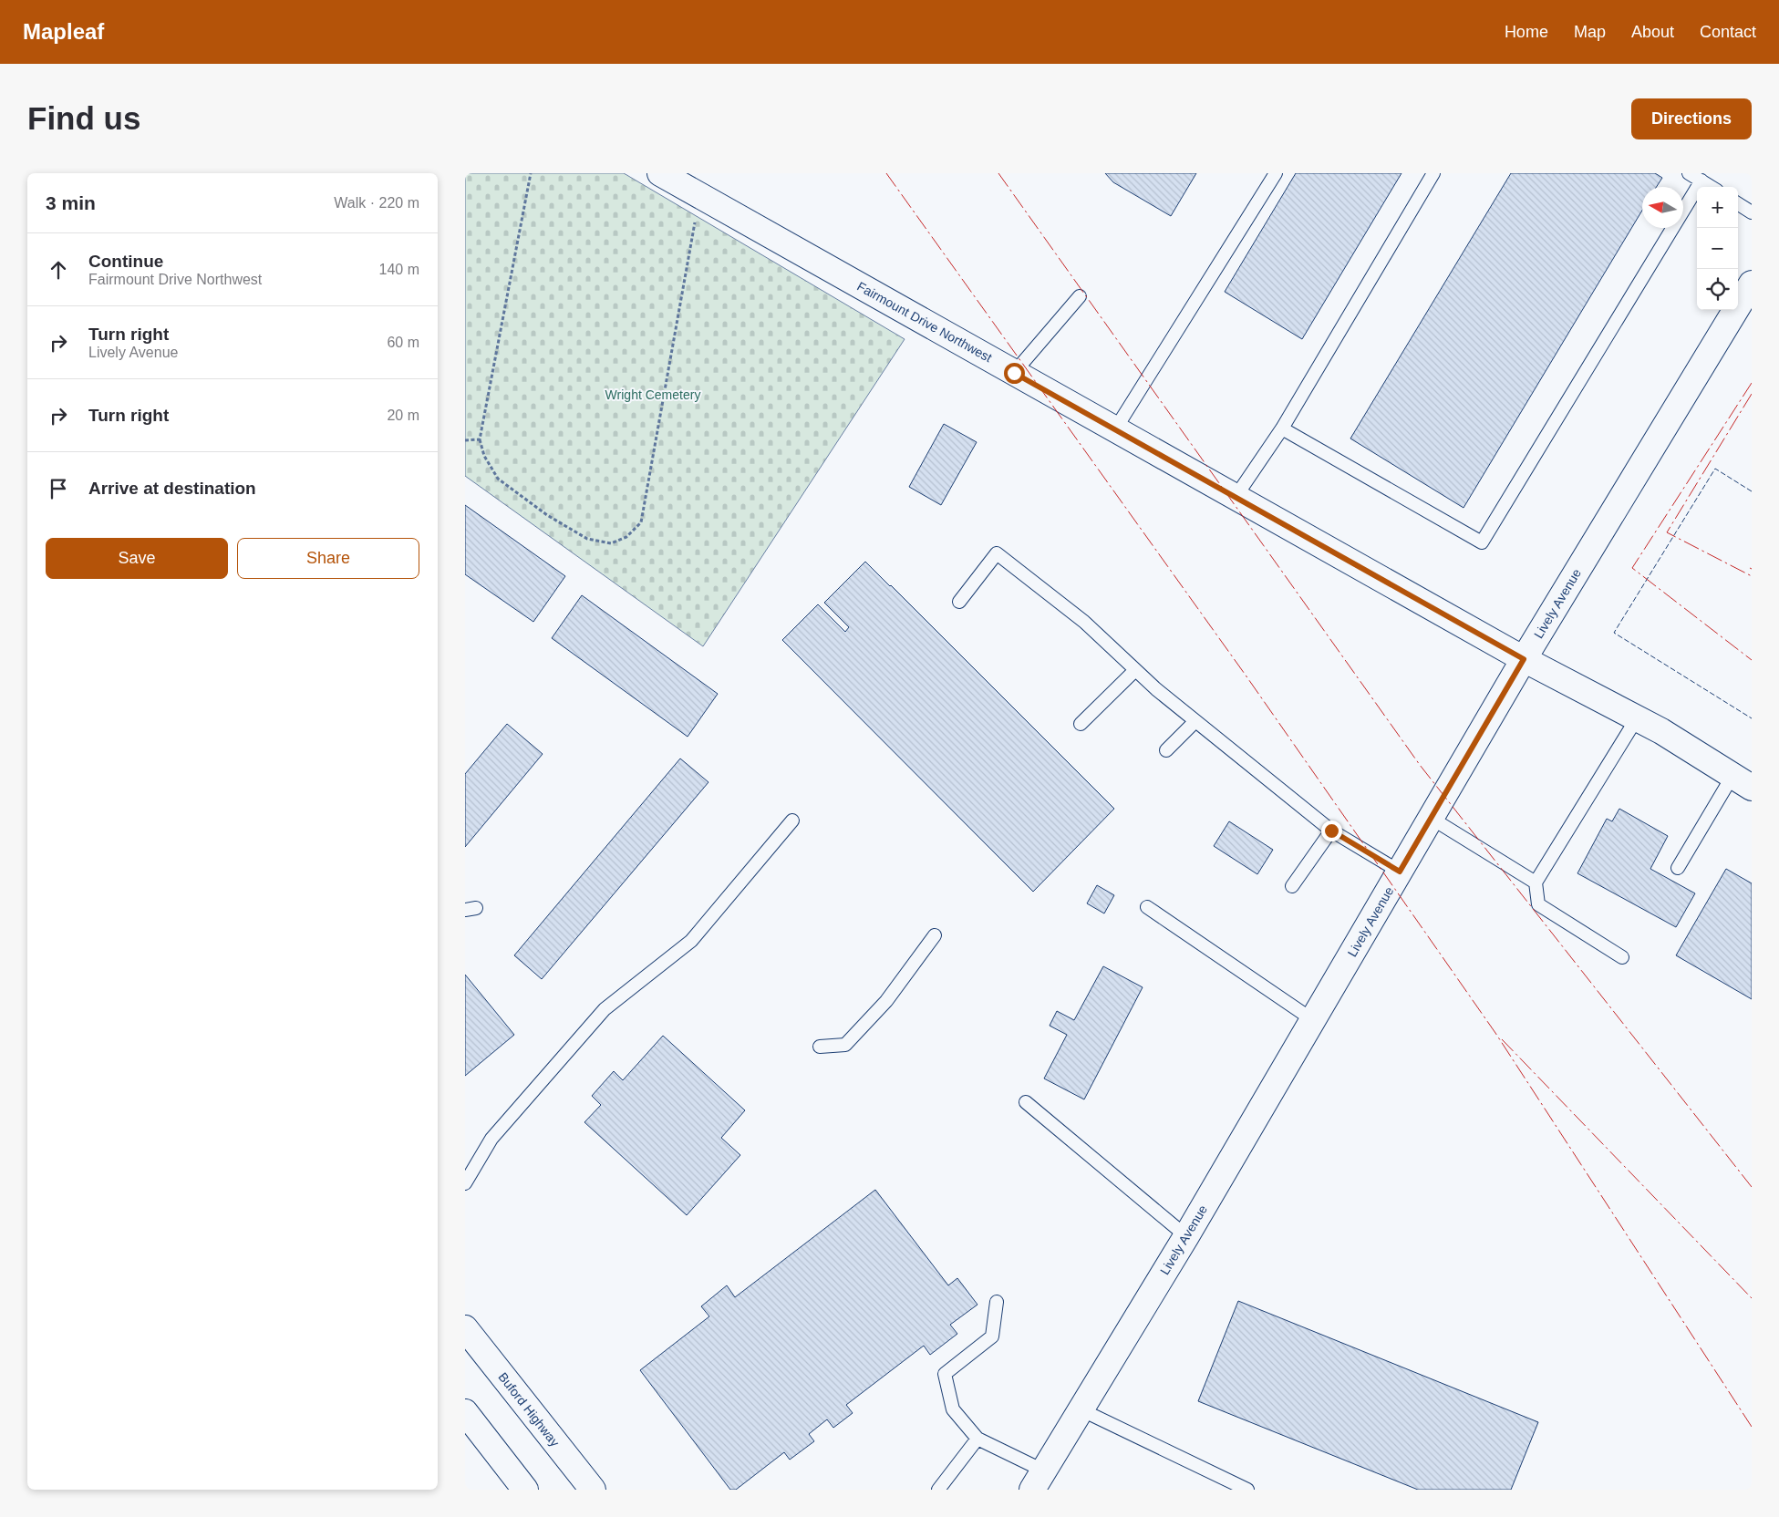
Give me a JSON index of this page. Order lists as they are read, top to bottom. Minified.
{"streets":{"street":["Fairmount Drive Northwest","Lively Avenue","Buford Highway"]},"crossings":[["Fairmount Drive Northwest","Lively Avenue"]],"parks":["Wright Cemetery"],"north":"left","page":{"header":"Mapleaf","nav":["Home","Map","About","Contact"],"buttons":["Directions",["Save","Share"]],"title":"Find us","heading":["3 min","Walk · 220 m"],"map_buttons":["+","−"],"list":[["Continue","Fairmount Drive Northwest","140 m"],["Turn right","Lively Avenue","60 m"],["Turn right","20 m"],"Arrive at destination"]}}
